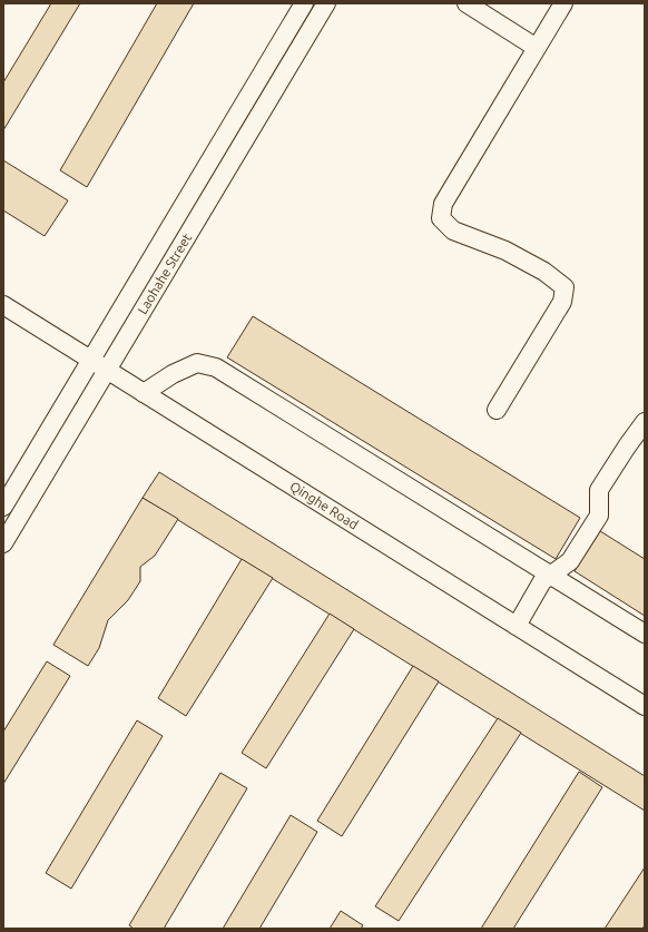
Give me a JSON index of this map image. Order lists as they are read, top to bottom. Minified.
{"streets":{"street":["Laohahe Street","Qinghe Road"]},"crossings":[["Laohahe Street","Qinghe Road"]]}
